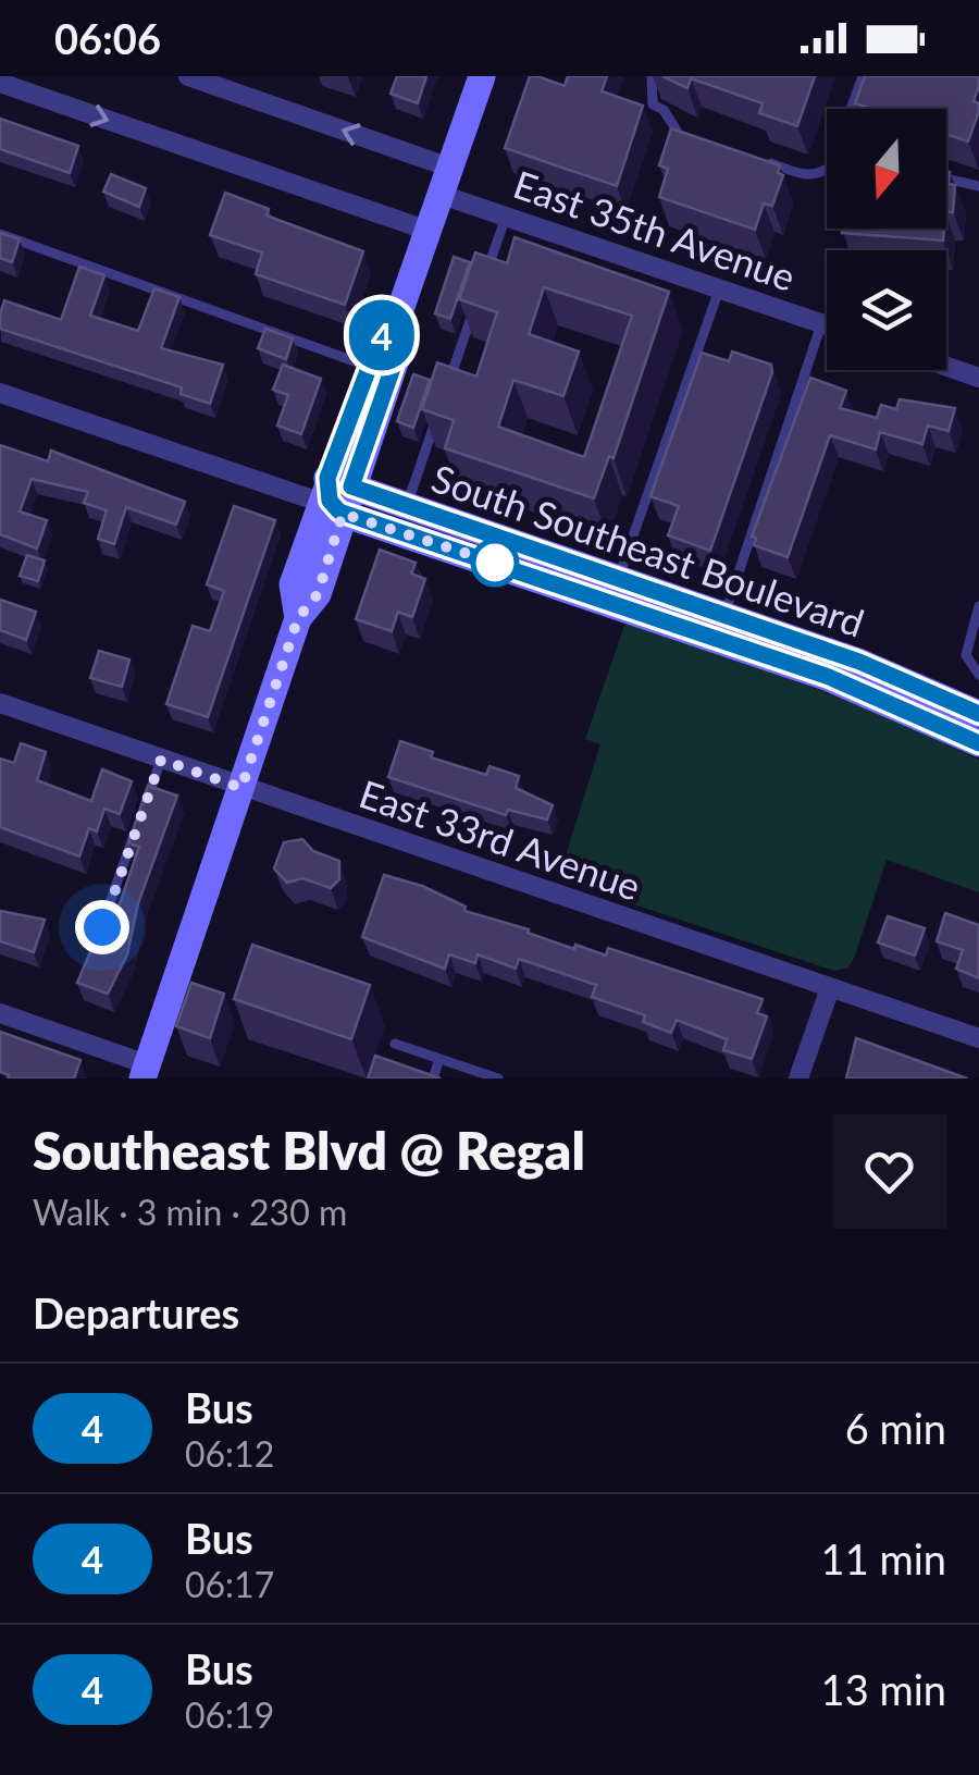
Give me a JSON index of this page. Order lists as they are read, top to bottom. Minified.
{"streets":{"main road":["South Southeast Boulevard"],"street":["East 35th Avenue","East 33rd Avenue"]},"lines":["bus line 4"],"north":"bottom","page":{"status":"06:06","on_map":"4","heading":[["Southeast Blvd @ Regal","Walk · 3 min · 230 m"],"Departures"],"list":[{"mark":"4","name":"Bus","note":"06:12","value":"6 min"},{"mark":"4","name":"Bus","note":"06:17","value":"11 min"},{"mark":"4","name":"Bus","note":"06:19","value":"13 min"}]}}
